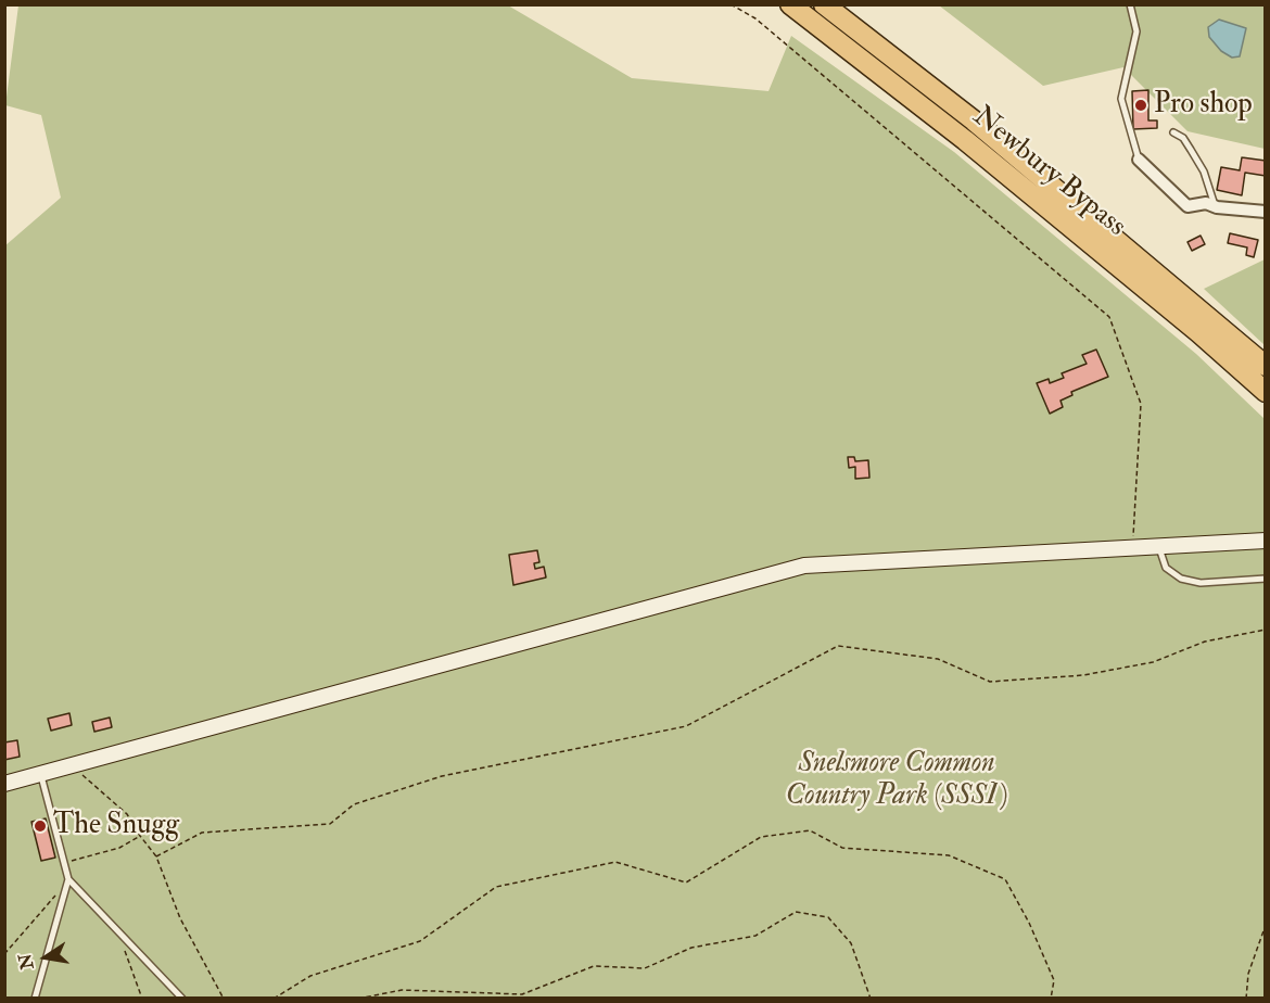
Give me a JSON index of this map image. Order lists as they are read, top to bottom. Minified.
{"streets":{"highway":["Newbury Bypass"]},"parks":["Snelsmore Common Country Park (SSSI)"],"places":["Pro shop","The Snugg"],"north":"left"}
